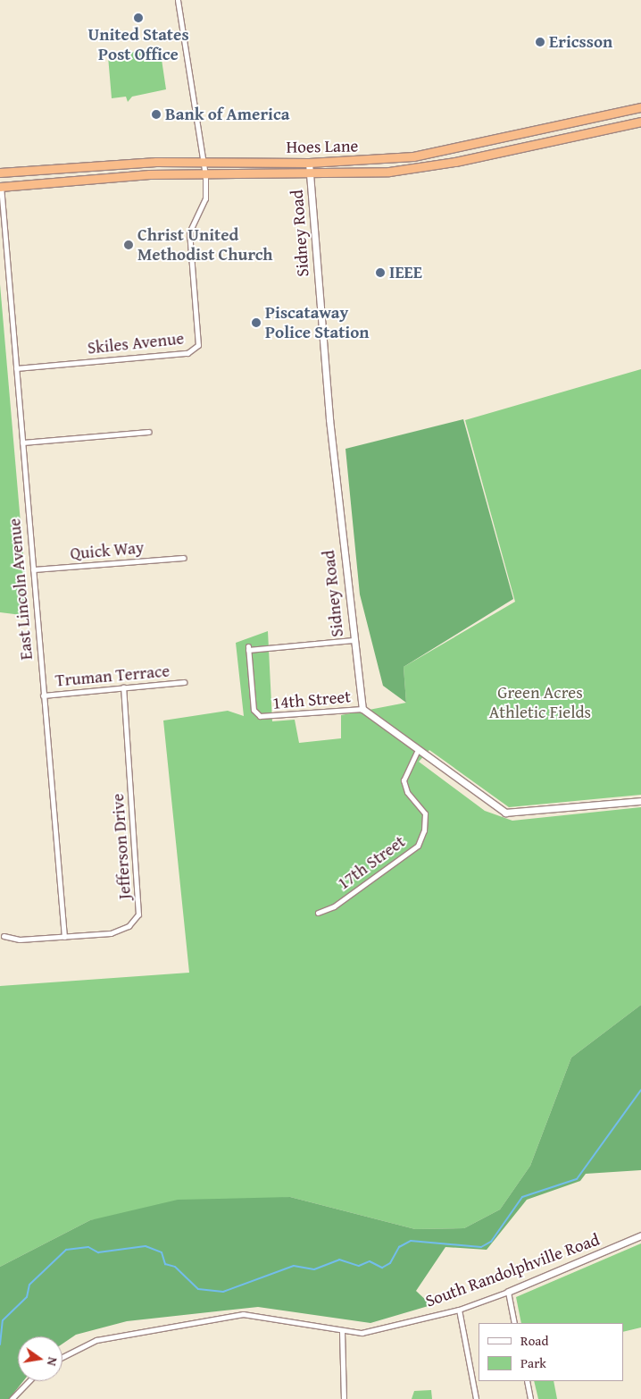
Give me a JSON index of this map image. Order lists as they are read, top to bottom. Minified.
{"streets":{"highway":["Hoes Lane"],"street":["Sidney Road","Skiles Avenue","Quick Way","East Lincoln Avenue","Truman Terrace","14th Street","Jefferson Drive","17th Street","South Randolphville Road"]},"crossings":[["Hoes Lane","Sidney Road"],["Hoes Lane","Skiles Avenue"],["Hoes Lane","East Lincoln Avenue"],["Sidney Road","14th Street"],["Skiles Avenue","East Lincoln Avenue"],["Quick Way","East Lincoln Avenue"],["East Lincoln Avenue","Truman Terrace"],["East Lincoln Avenue","Jefferson Drive"],["Truman Terrace","Jefferson Drive"]],"parks":["Green Acres Athletic Fields"],"places":["United States Post Office","Ericsson","Bank of America","Christ United Methodist Church","IEEE","Piscataway Police Station"],"legend":["Road","Park"],"north":"right"}
